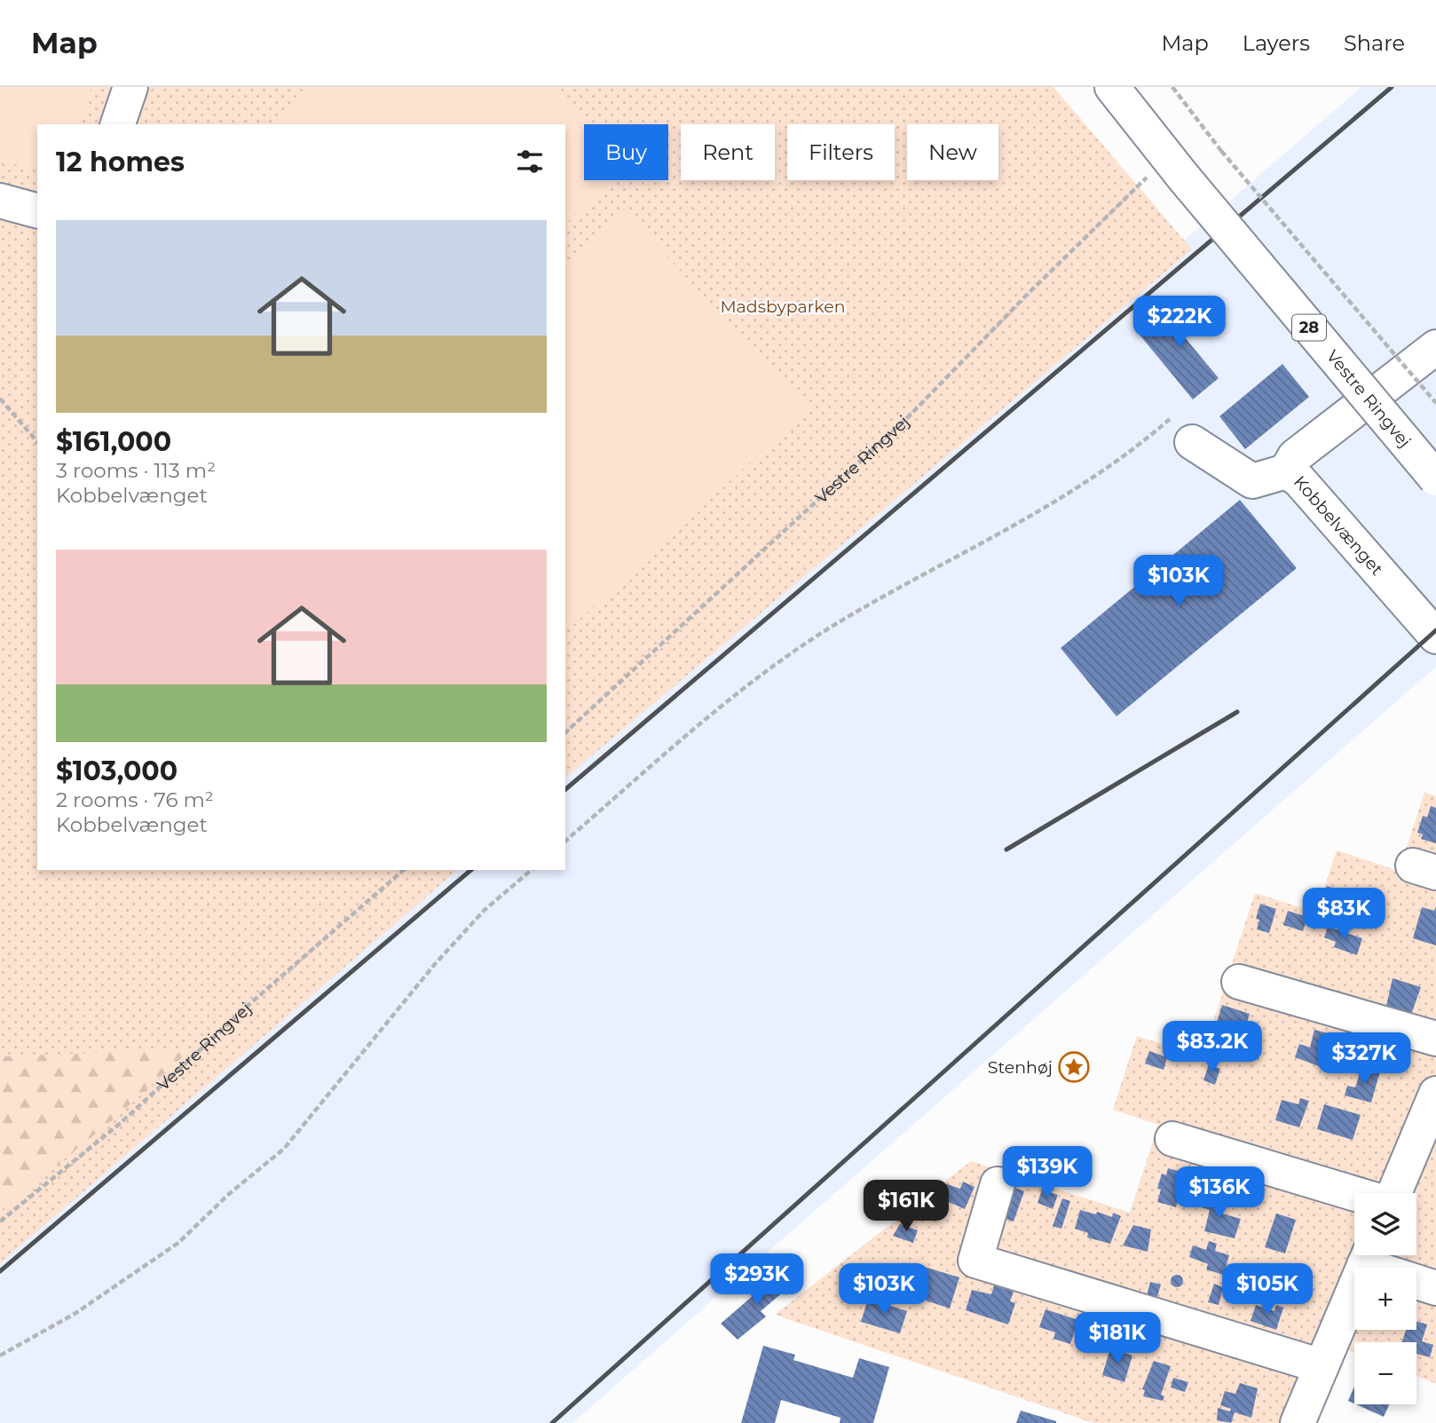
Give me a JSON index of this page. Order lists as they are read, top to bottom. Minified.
{"streets":{"street":["28","Vestre Ringvej","Kobbelvænget"]},"parks":["Madsbyparken"],"places":{"place":["Stenhøj"]},"page":{"header":"Map","nav":["Map","Layers","Share"],"chip":["Buy","Rent","Filters","New"],"heading":"12 homes","list":[{"name":"$161,000","note":"3 rooms · 113 m² · Kobbelvænget"},{"name":"$103,000","note":"2 rooms · 76 m² · Kobbelvænget"}],"price":["$222K","$103K","$83K","$83.2K","$327K","$139K","$136K","$161K","$293K","$103K","$105K","$181K"],"map_buttons":["+","−"]}}
